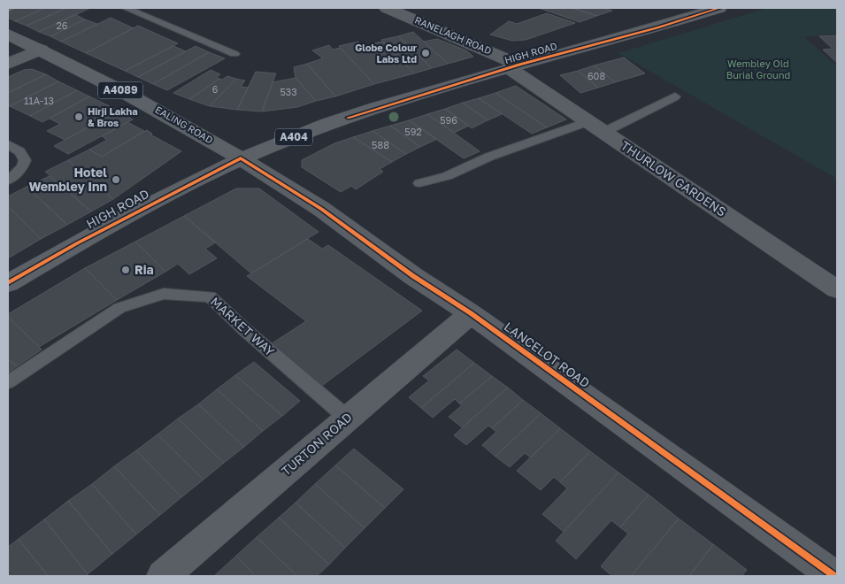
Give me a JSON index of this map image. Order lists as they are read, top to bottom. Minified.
{"streets":{"main road":["HIGH ROAD","A4089","EALING ROAD","A404"],"street":["RANELAGH ROAD","THURLOW GARDENS","LANCELOT ROAD","TURTON ROAD"],"lane":["MARKET WAY"]},"crossings":[["RANELAGH ROAD","HIGH ROAD"],["RANELAGH ROAD","THURLOW GARDENS"],["HIGH ROAD","EALING ROAD"],["HIGH ROAD","THURLOW GARDENS"],["HIGH ROAD","LANCELOT ROAD"],["EALING ROAD","LANCELOT ROAD"],["MARKET WAY","TURTON ROAD"],["LANCELOT ROAD","TURTON ROAD"]],"parks":["Wembley Old Burial Ground"],"places":["Globe Colour Labs Ltd","Hirji Lakha & Bros","Hotel Wembley Inn","Ria"],"house_numbers":["26","608","6","533","11A-13","596","592","588"]}
